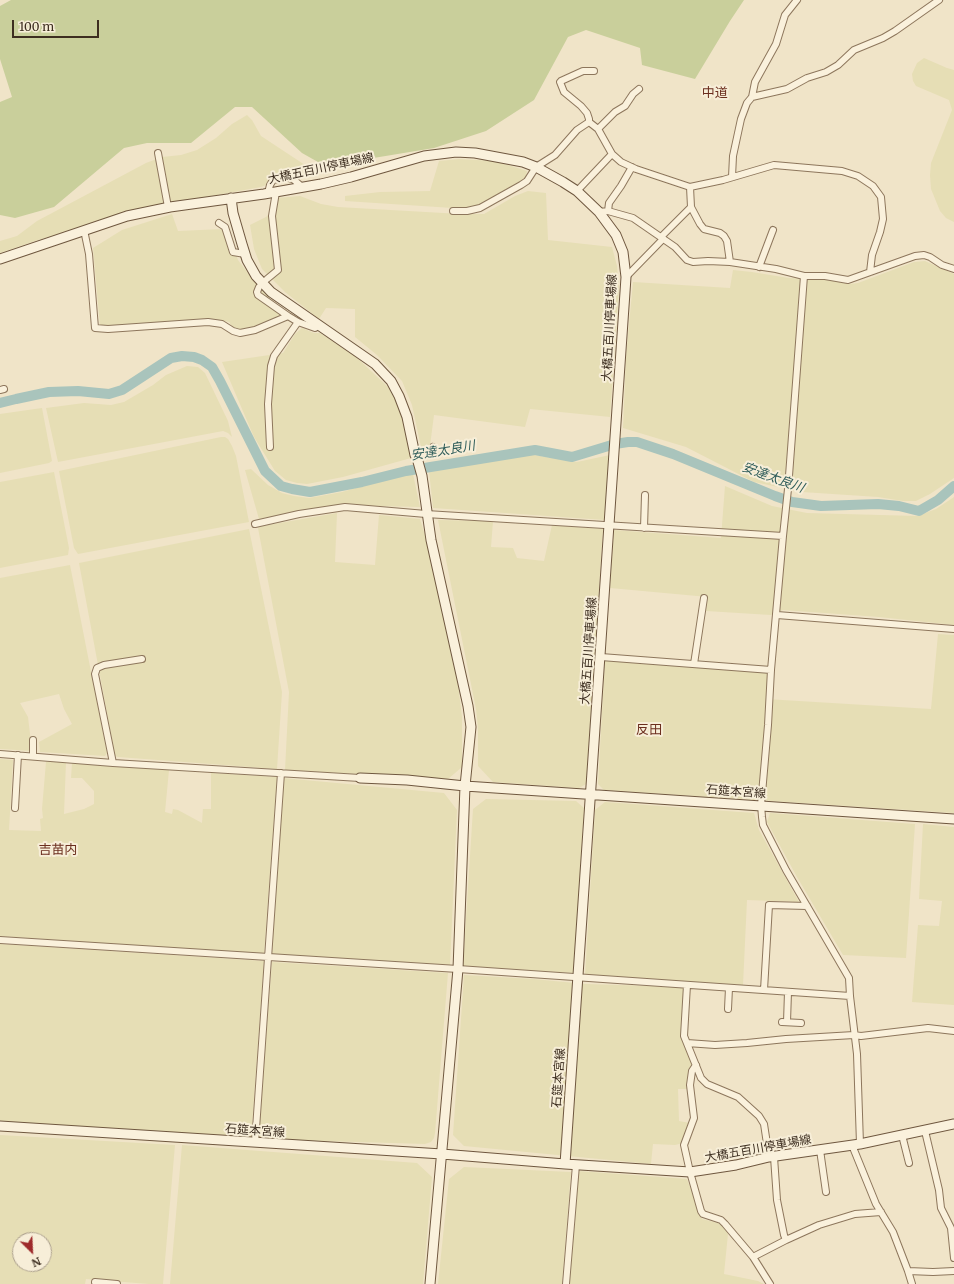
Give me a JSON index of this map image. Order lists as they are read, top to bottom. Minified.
{"streets":{"main road":["大橋五百川停車場線","石筵本宮線"]},"crossings":[["大橋五百川停車場線","石筵本宮線"]],"districts":["中道","反田","吉苗内"],"water":["安達太良川"],"scale_bar":"100 m","north":"bottom right"}
